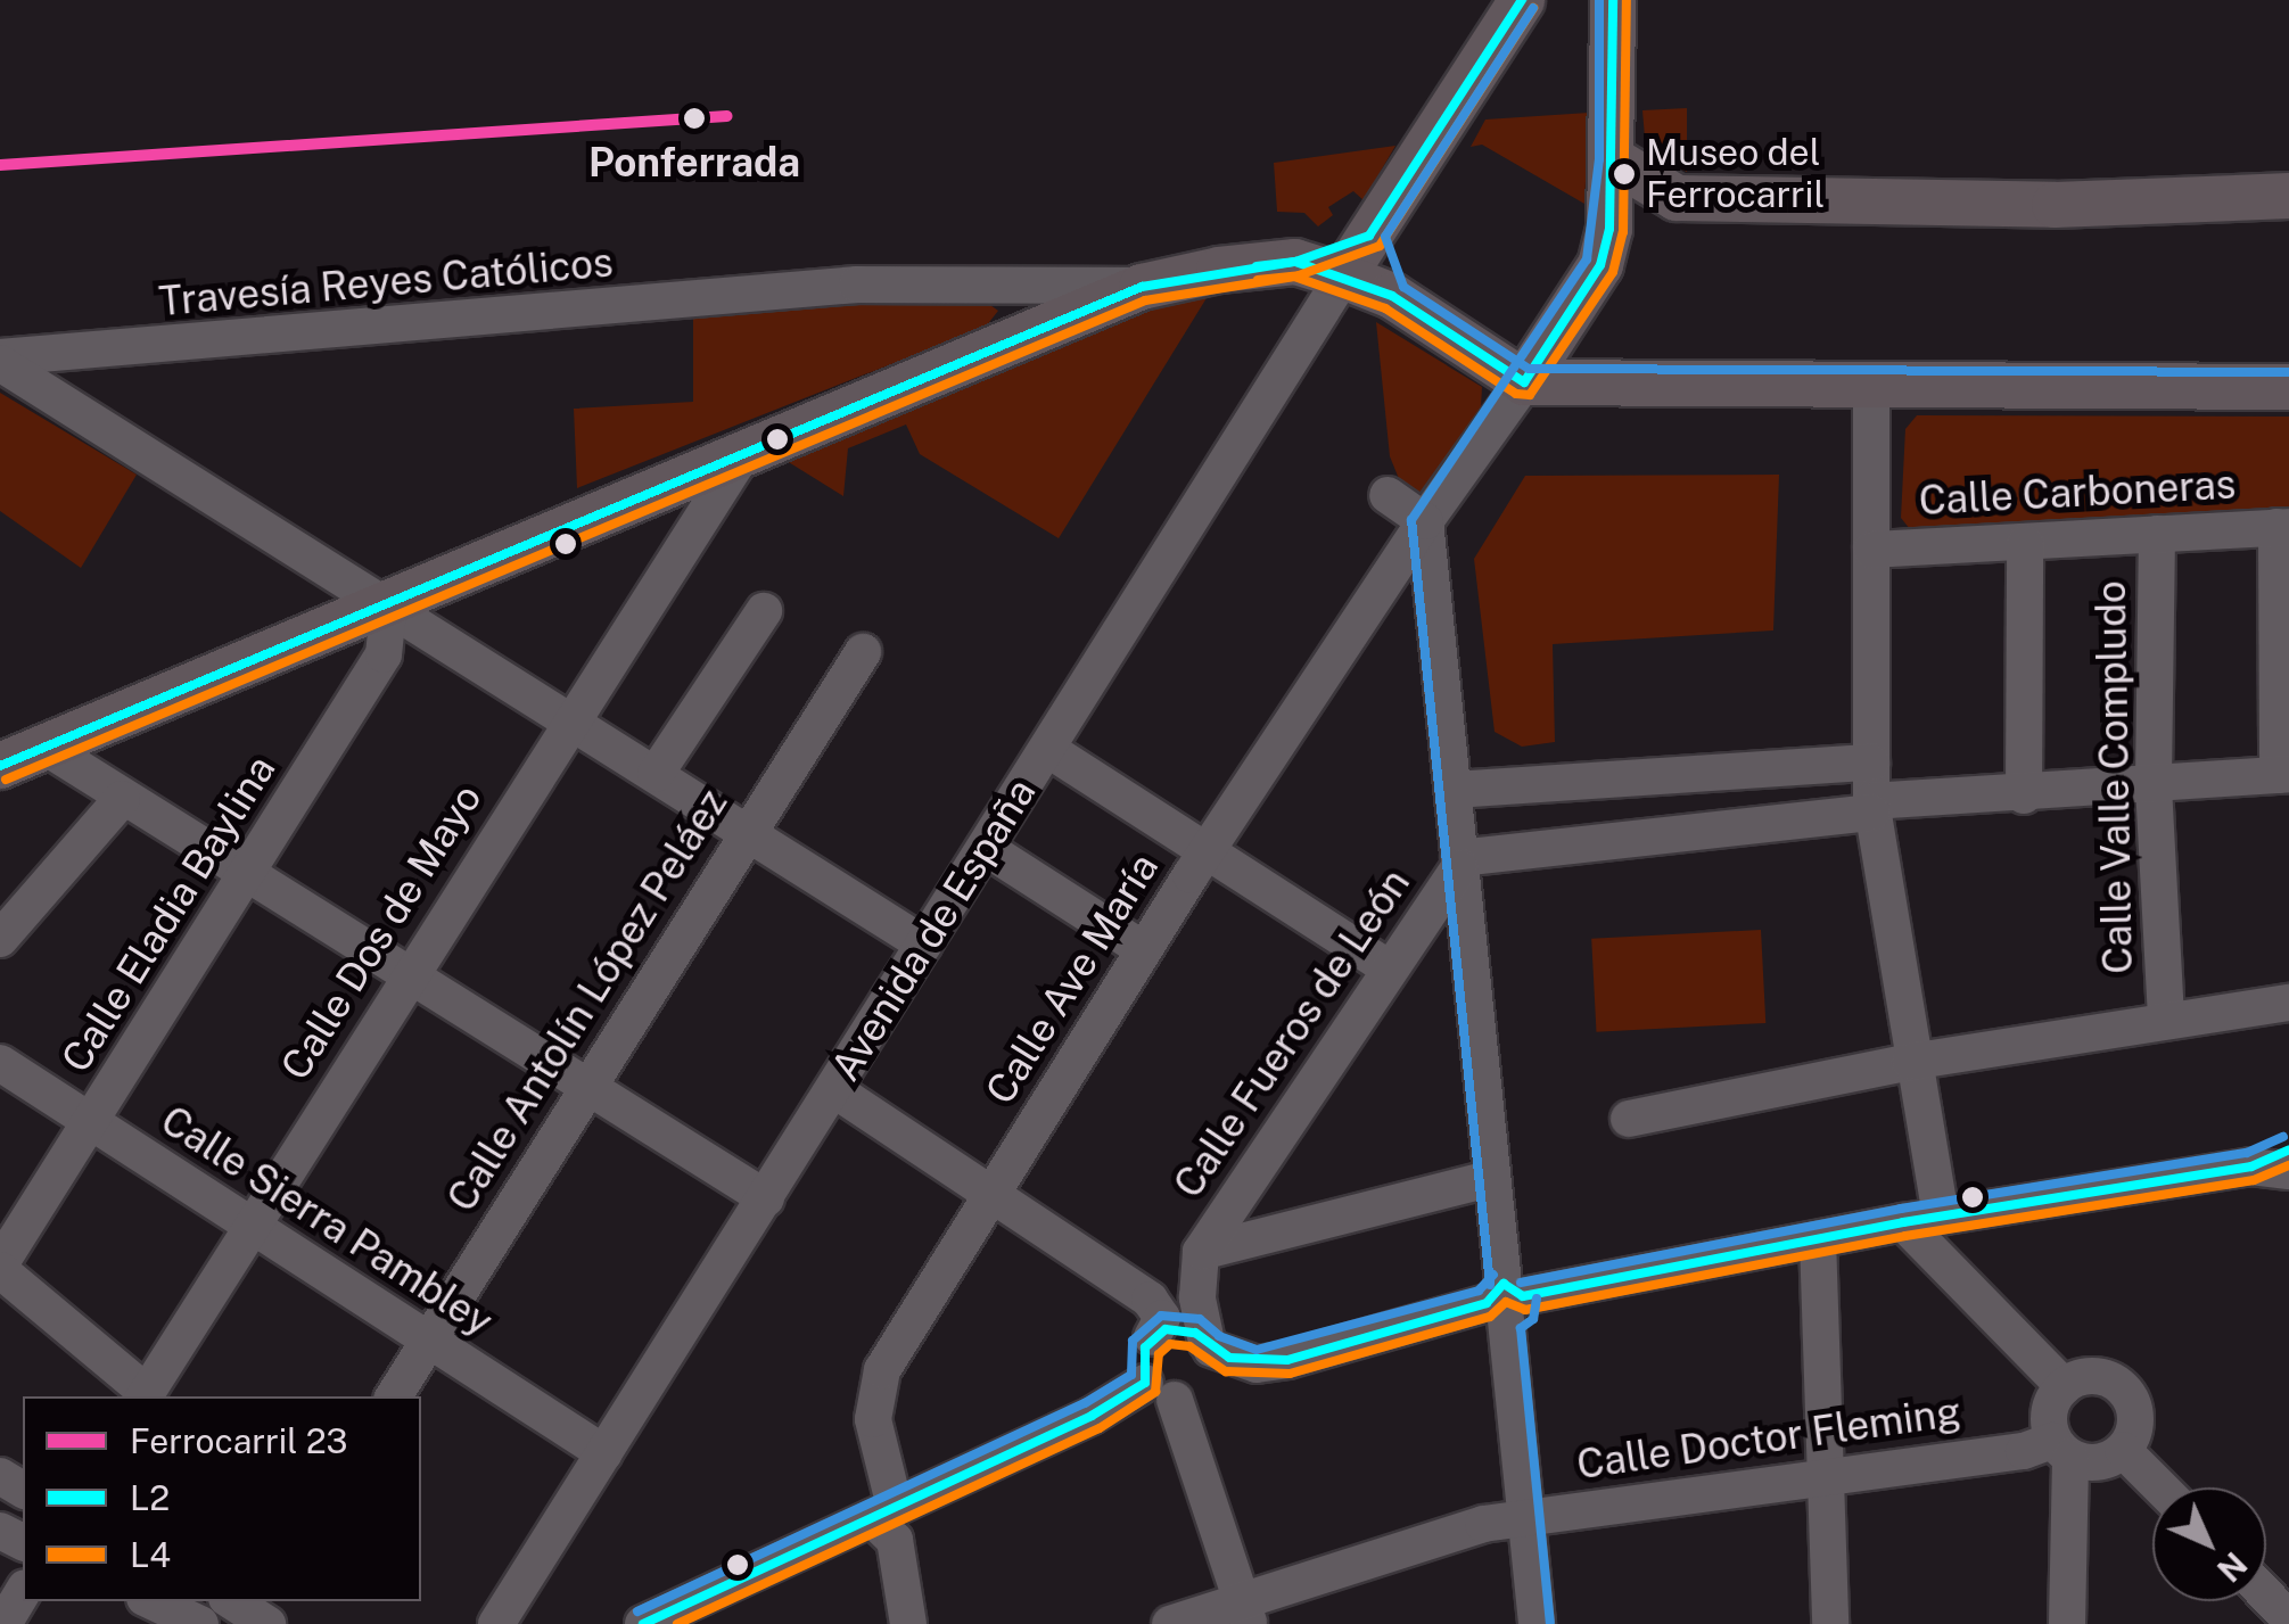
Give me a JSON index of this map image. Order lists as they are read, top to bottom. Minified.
{"streets":{"main road":["Avenida de España"],"street":["Travesía Reyes Católicos","Calle Carboneras","Calle Valle Compludo","Calle Eladia Baylina","Calle Dos de Mayo","Calle Ave María","Calle Antolín López Peláez","Calle Fueros de León","Calle Sierra Pambley","Calle Doctor Fleming"]},"crossings":[["Calle Carboneras","Calle Valle Compludo"],["Calle Eladia Baylina","Calle Sierra Pambley"],["Avenida de España","Calle Sierra Pambley"],["Calle Dos de Mayo","Calle Sierra Pambley"],["Calle Antolín López Peláez","Calle Sierra Pambley"]],"places":["Ponferrada","Museo del Ferrocarril"],"lines":["transit line L2","transit line L4","rail line 23"],"legend":["Ferrocarril 23","L2","L4"],"north":"bottom right"}
